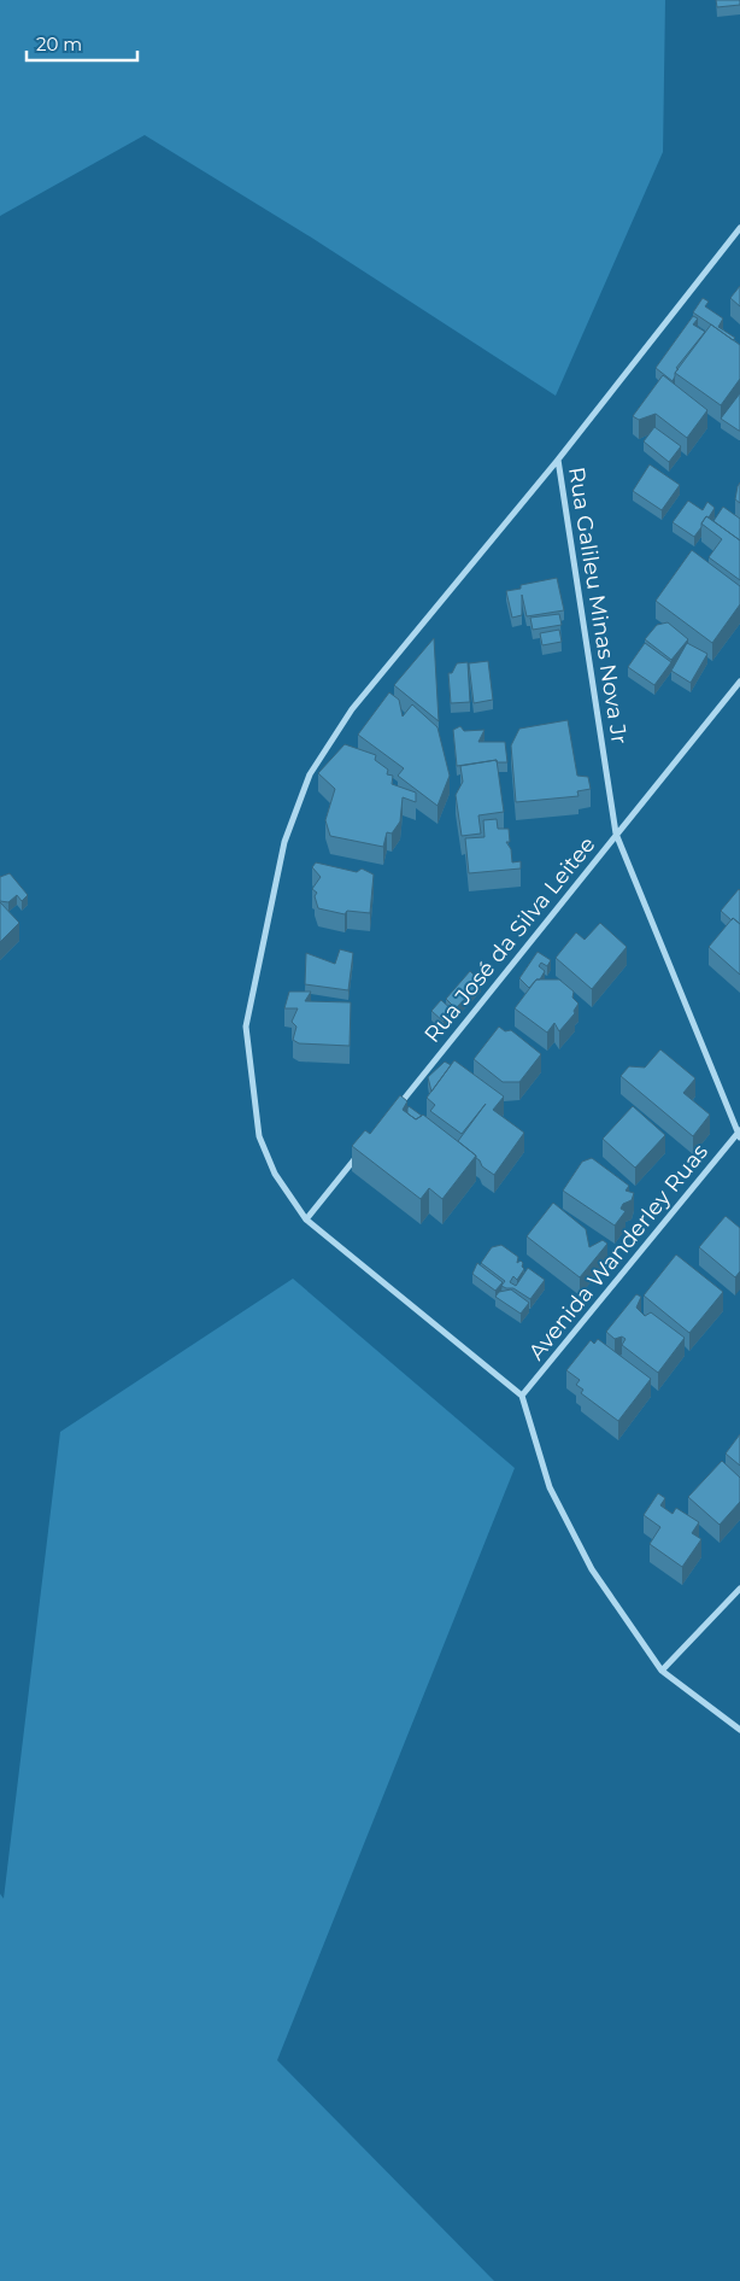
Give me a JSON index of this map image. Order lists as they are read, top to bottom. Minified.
{"streets":{"street":["Rua Galileu Minas Nova Jr","Rua José da Silva Leitee","Avenida Wanderley Ruas"]},"crossings":[["Rua Galileu Minas Nova Jr","Rua José da Silva Leitee"],["Rua Galileu Minas Nova Jr","Avenida Wanderley Ruas"]],"scale_bar":"20 m"}
